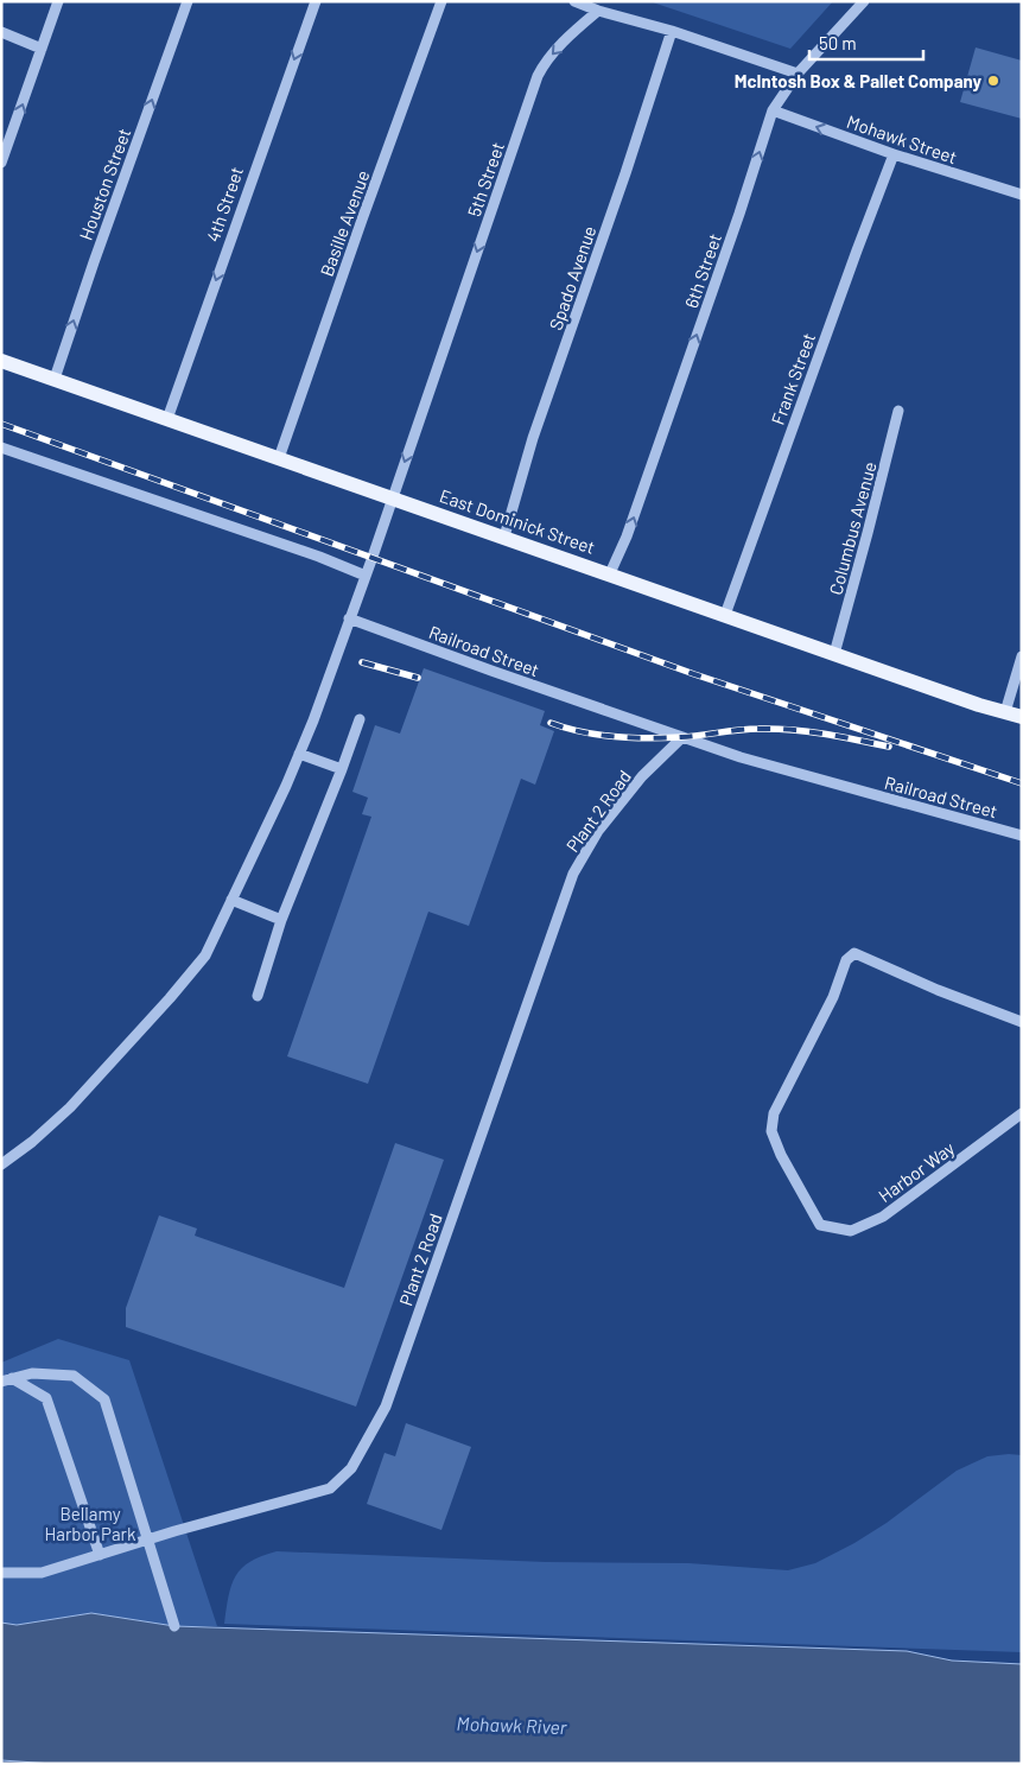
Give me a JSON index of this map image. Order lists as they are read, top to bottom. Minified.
{"streets":{"main road":["East Dominick Street"],"street":["Mohawk Street","5th Street","Houston Street","4th Street","Basille Avenue","6th Street","Spado Avenue","Frank Street","Columbus Avenue","Railroad Street","Plant 2 Road","Harbor Way"]},"crossings":[["Mohawk Street","6th Street"],["Mohawk Street","Frank Street"],["5th Street","East Dominick Street"],["Houston Street","East Dominick Street"],["4th Street","East Dominick Street"],["Basille Avenue","East Dominick Street"],["6th Street","East Dominick Street"],["Spado Avenue","East Dominick Street"],["Frank Street","East Dominick Street"],["East Dominick Street","Columbus Avenue"],["Railroad Street","Plant 2 Road"]],"one_way":["Mohawk Street","5th Street","Houston Street","4th Street","6th Street"],"water":["Mohawk River"],"parks":["Bellamy Harbor Park"],"places":["McIntosh Box & Pallet Company"],"scale_bar":"50 m"}
